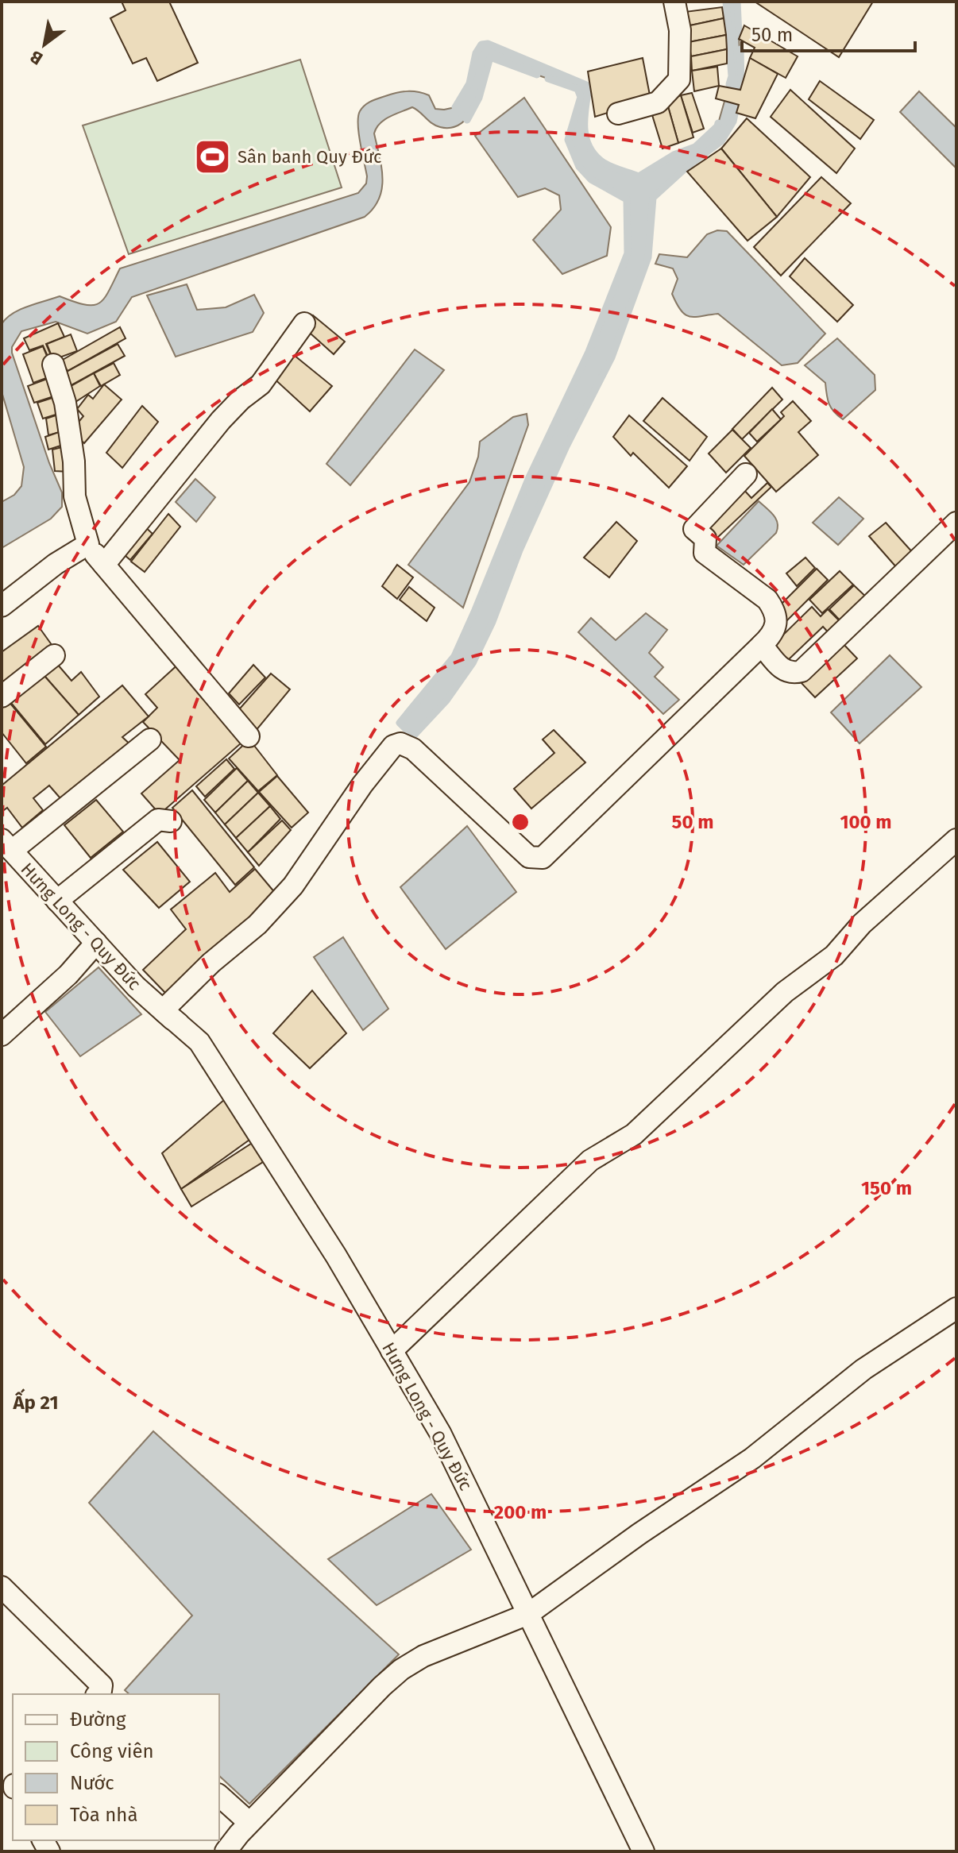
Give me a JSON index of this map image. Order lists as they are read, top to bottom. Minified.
{"streets":{"street":["Hưng Long - Quy Đức"]},"districts":["Ấp 21"],"places":{"sports":["Sân banh Quy Đức"]},"legend":["Đường","Công viên","Nước","Tòa nhà"],"scale_bar":"50 m","north":"bottom left","rings":["50 m","100 m","150 m","200 m"]}
